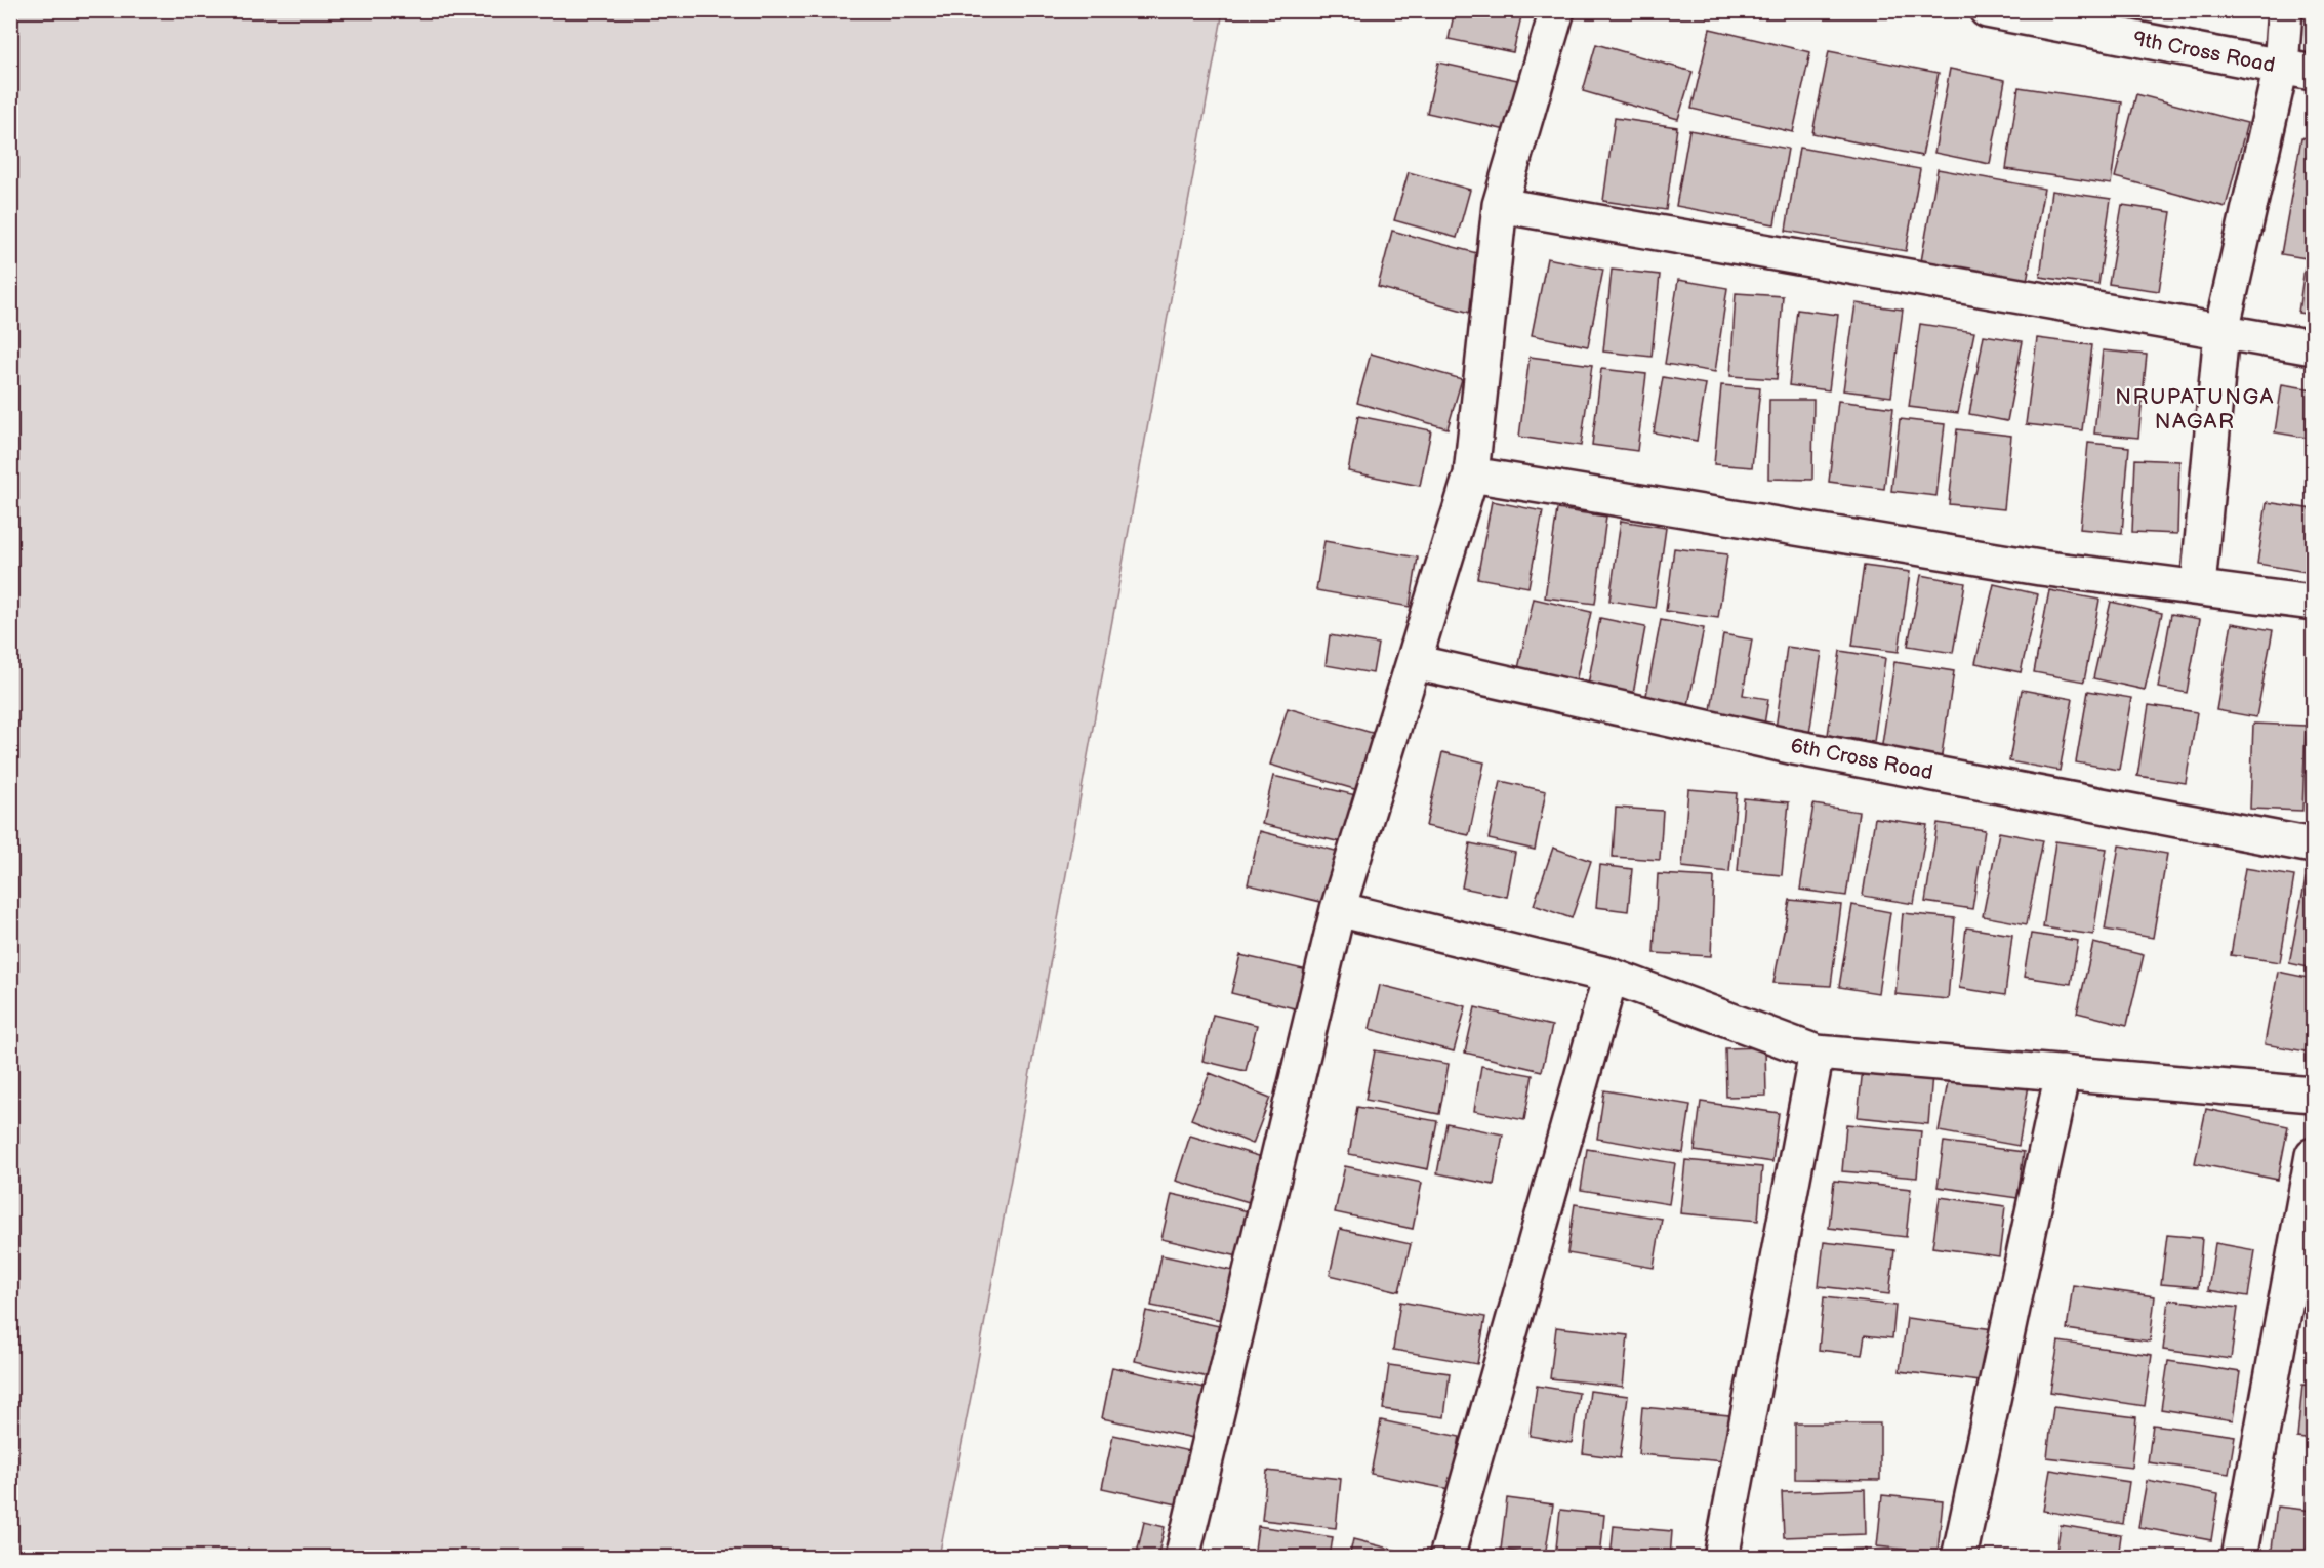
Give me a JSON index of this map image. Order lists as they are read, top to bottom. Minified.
{"streets":{"street":["9th Cross Road","6th Cross Road"]},"districts":["NRUPATUNGA NAGAR"]}
